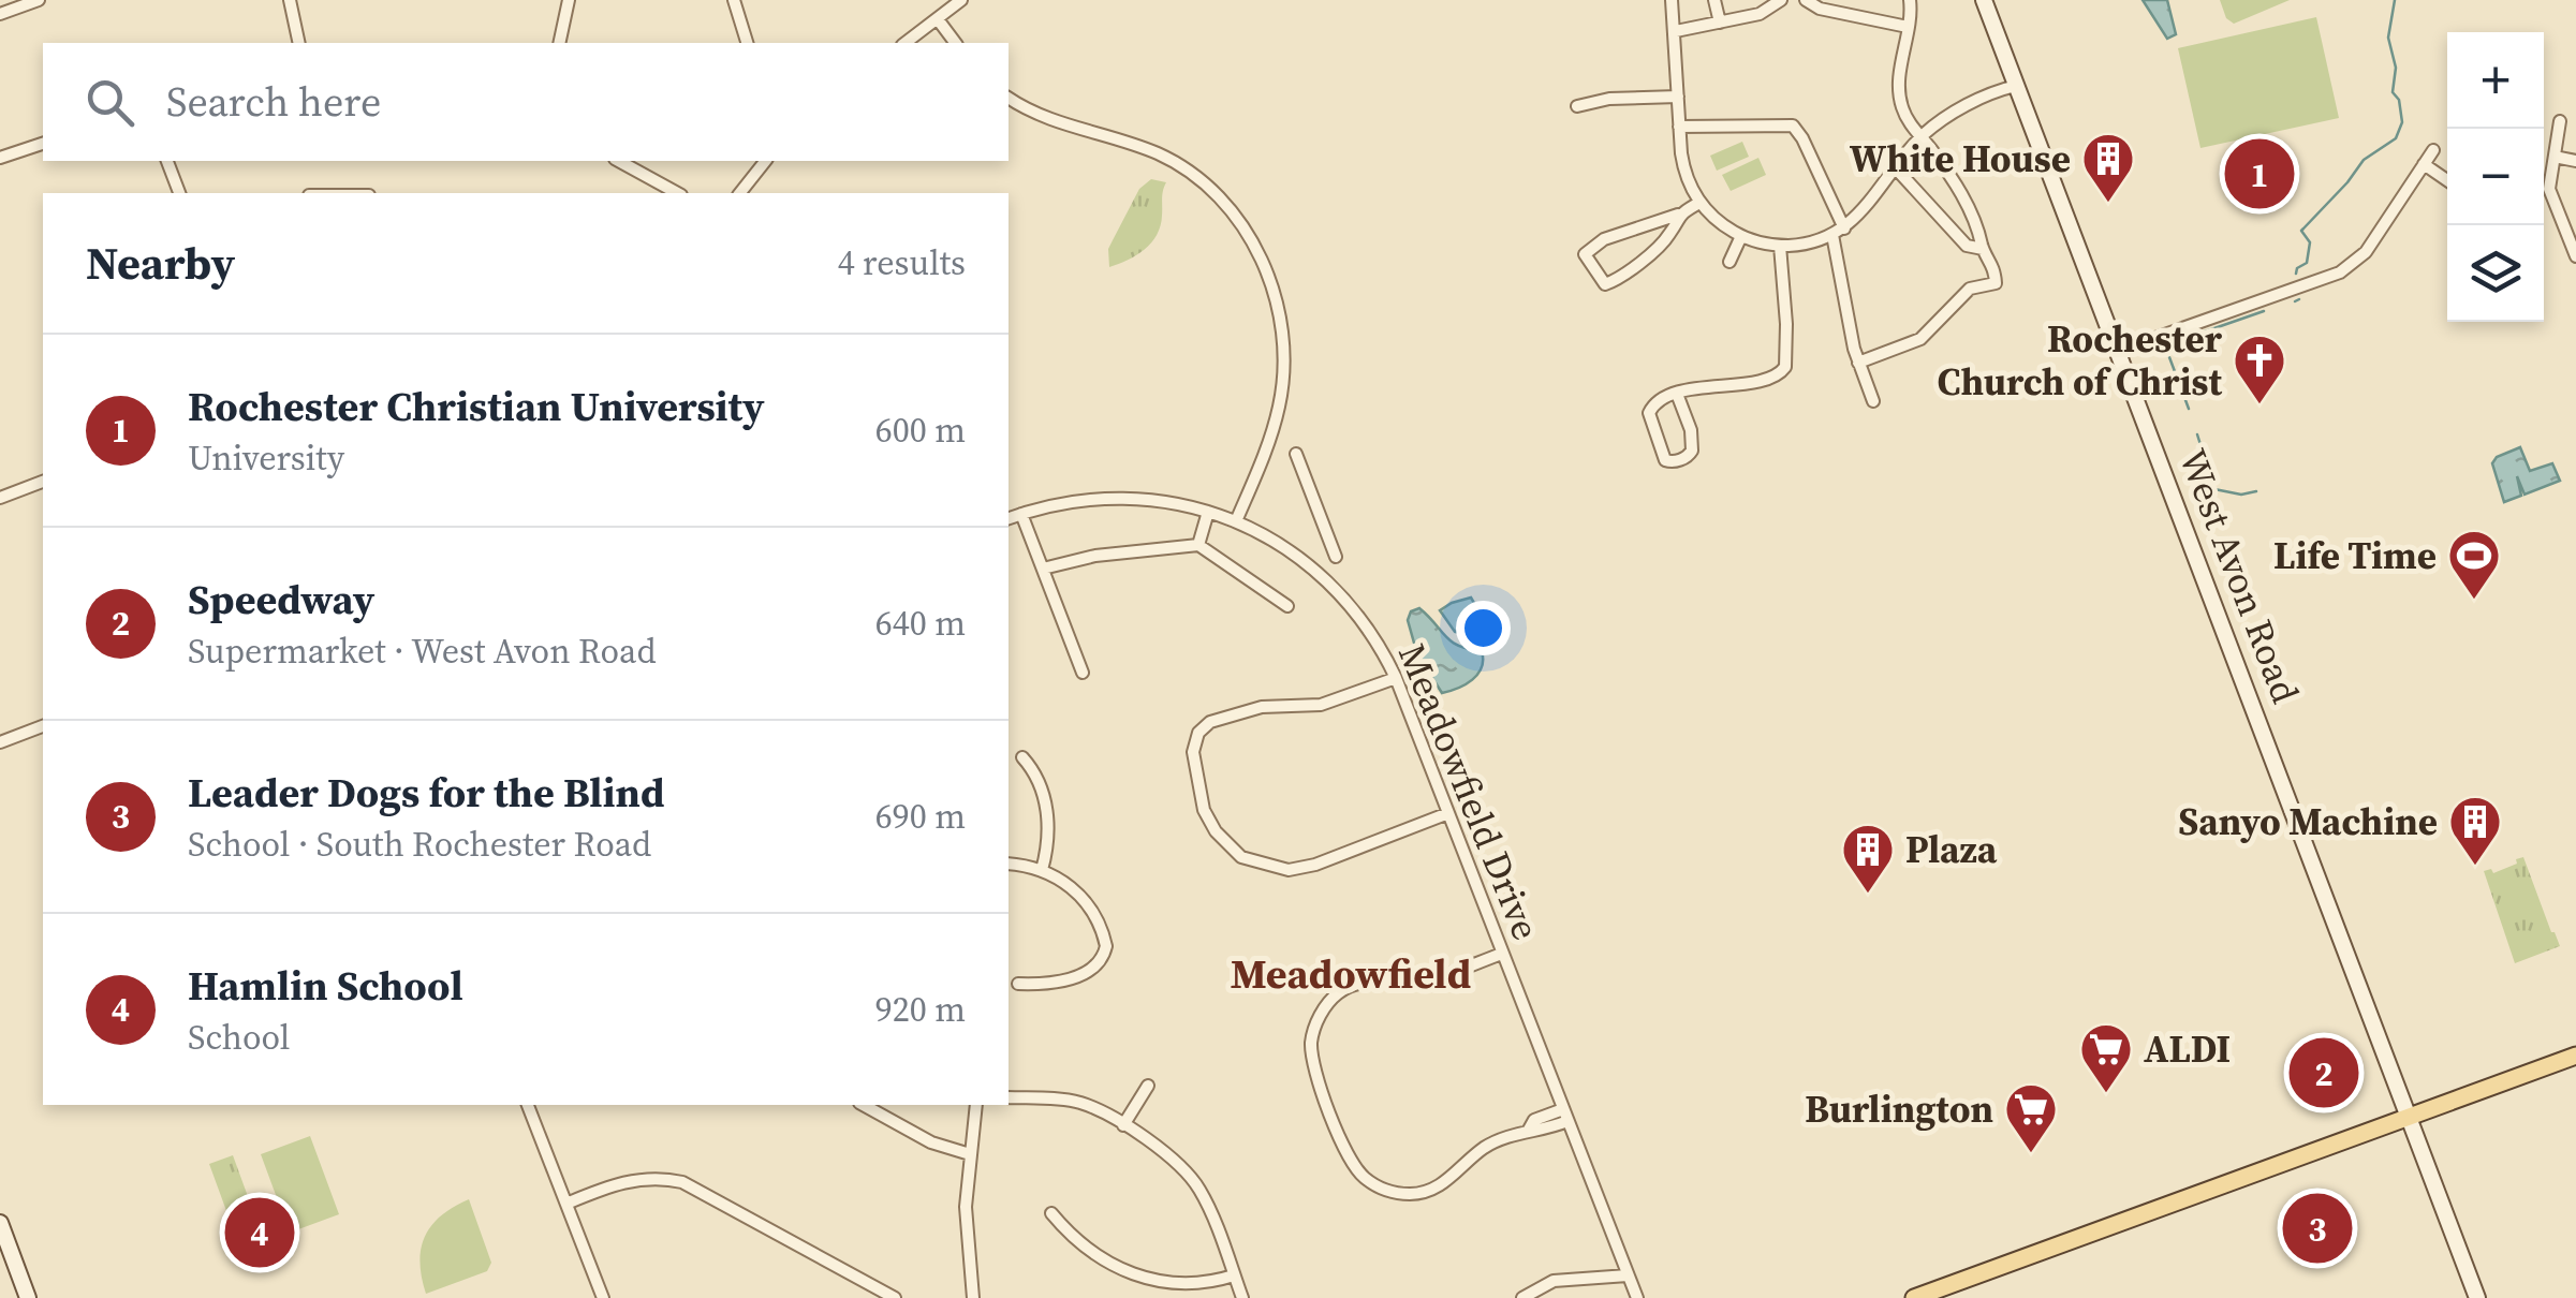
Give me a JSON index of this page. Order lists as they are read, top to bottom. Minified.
{"streets":{"main road":["West Avon Road"],"street":["Meadowfield Drive"]},"districts":["Meadowfield"],"places":{"building":["White House","Sanyo Machine","Plaza"],"church":["Rochester Church of Christ"],"sports":["Life Time"],"supermarket":["ALDI","Burlington"]},"page":{"map_buttons":["+","−"],"search":"Search here","pins":["1","2","3","4"],"heading":["Nearby","4 results"],"list":[{"mark":"1","name":"Rochester Christian University","note":"University","value":"600 m"},{"mark":"2","name":"Speedway","note":"Supermarket · West Avon Road","value":"640 m"},{"mark":"3","name":"Leader Dogs for the Blind","note":"School · South Rochester Road","value":"690 m"},{"mark":"4","name":"Hamlin School","note":"School","value":"920 m"}]}}
